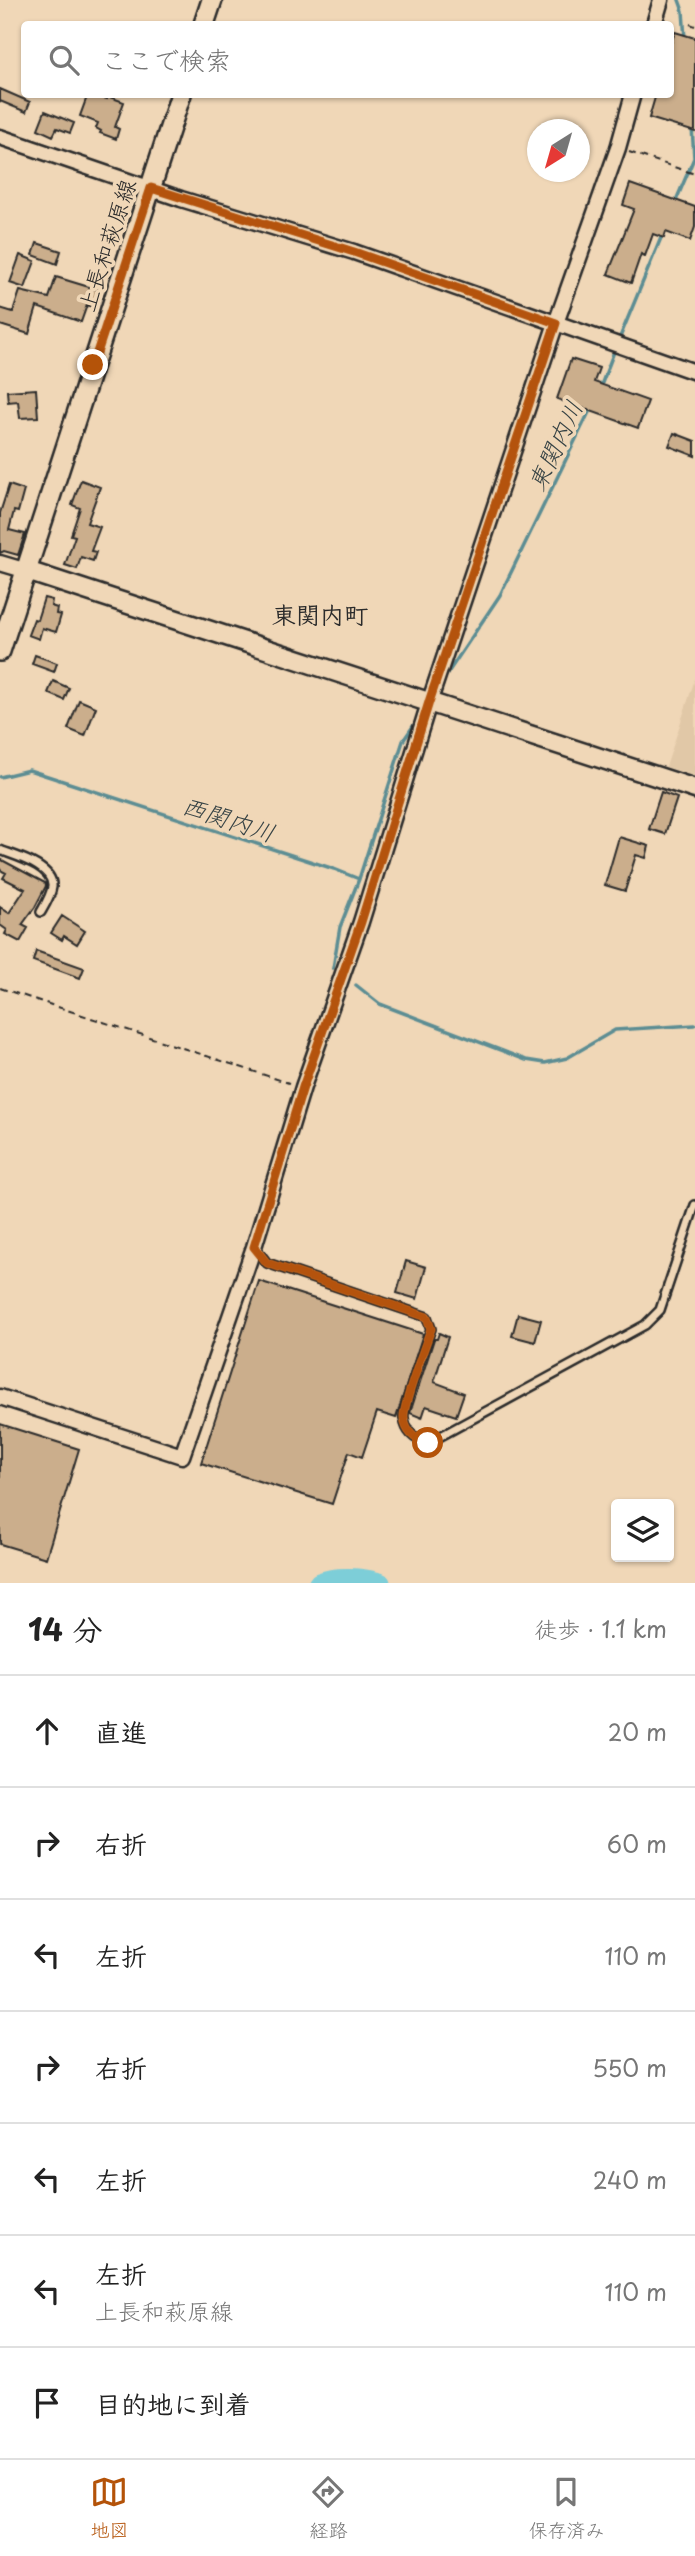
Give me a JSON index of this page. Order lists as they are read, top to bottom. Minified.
{"streets":{"main road":["上長和萩原線"]},"districts":["東関内町"],"water":["東関内川","西関内川"],"north":"bottom left","page":{"search":"ここで検索","heading":["14 分","徒歩 · 1.1 km"],"list":[["直進","20 m"],["右折","60 m"],["左折","110 m"],["右折","550 m"],["左折","240 m"],["左折","上長和萩原線","110 m"],"目的地に到着"],"nav":["地図","経路","保存済み"]}}
